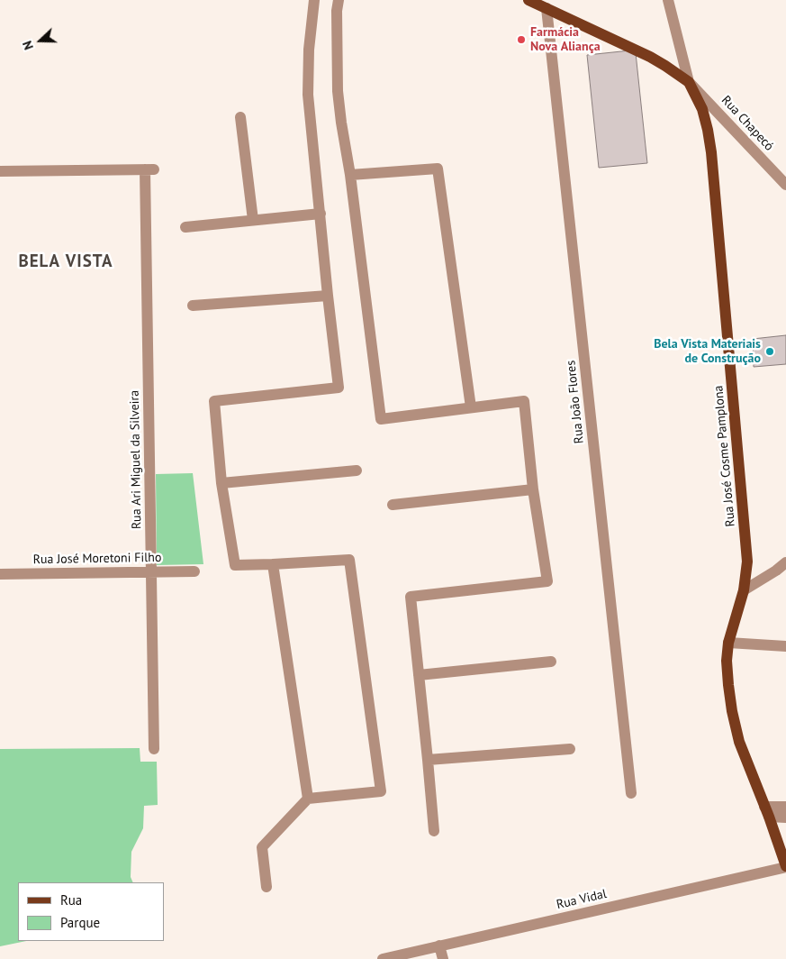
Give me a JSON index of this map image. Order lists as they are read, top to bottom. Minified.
{"streets":{"main road":["Rua José Cosme Pamplona"],"street":["Rua Chapecó","Rua João Flores","Rua Ari Miguel da Silveira","Rua José Moretoni Filho","Rua Vidal"]},"crossings":[["Rua Chapecó","Rua José Cosme Pamplona"],["Rua João Flores","Rua José Cosme Pamplona"],["Rua José Cosme Pamplona","Rua Vidal"],["Rua Ari Miguel da Silveira","Rua José Moretoni Filho"]],"districts":["BELA VISTA"],"places":["Farmácia Nova Aliança","Bela Vista Materiais de Construção"],"legend":["Rua","Parque"],"north":"left"}
